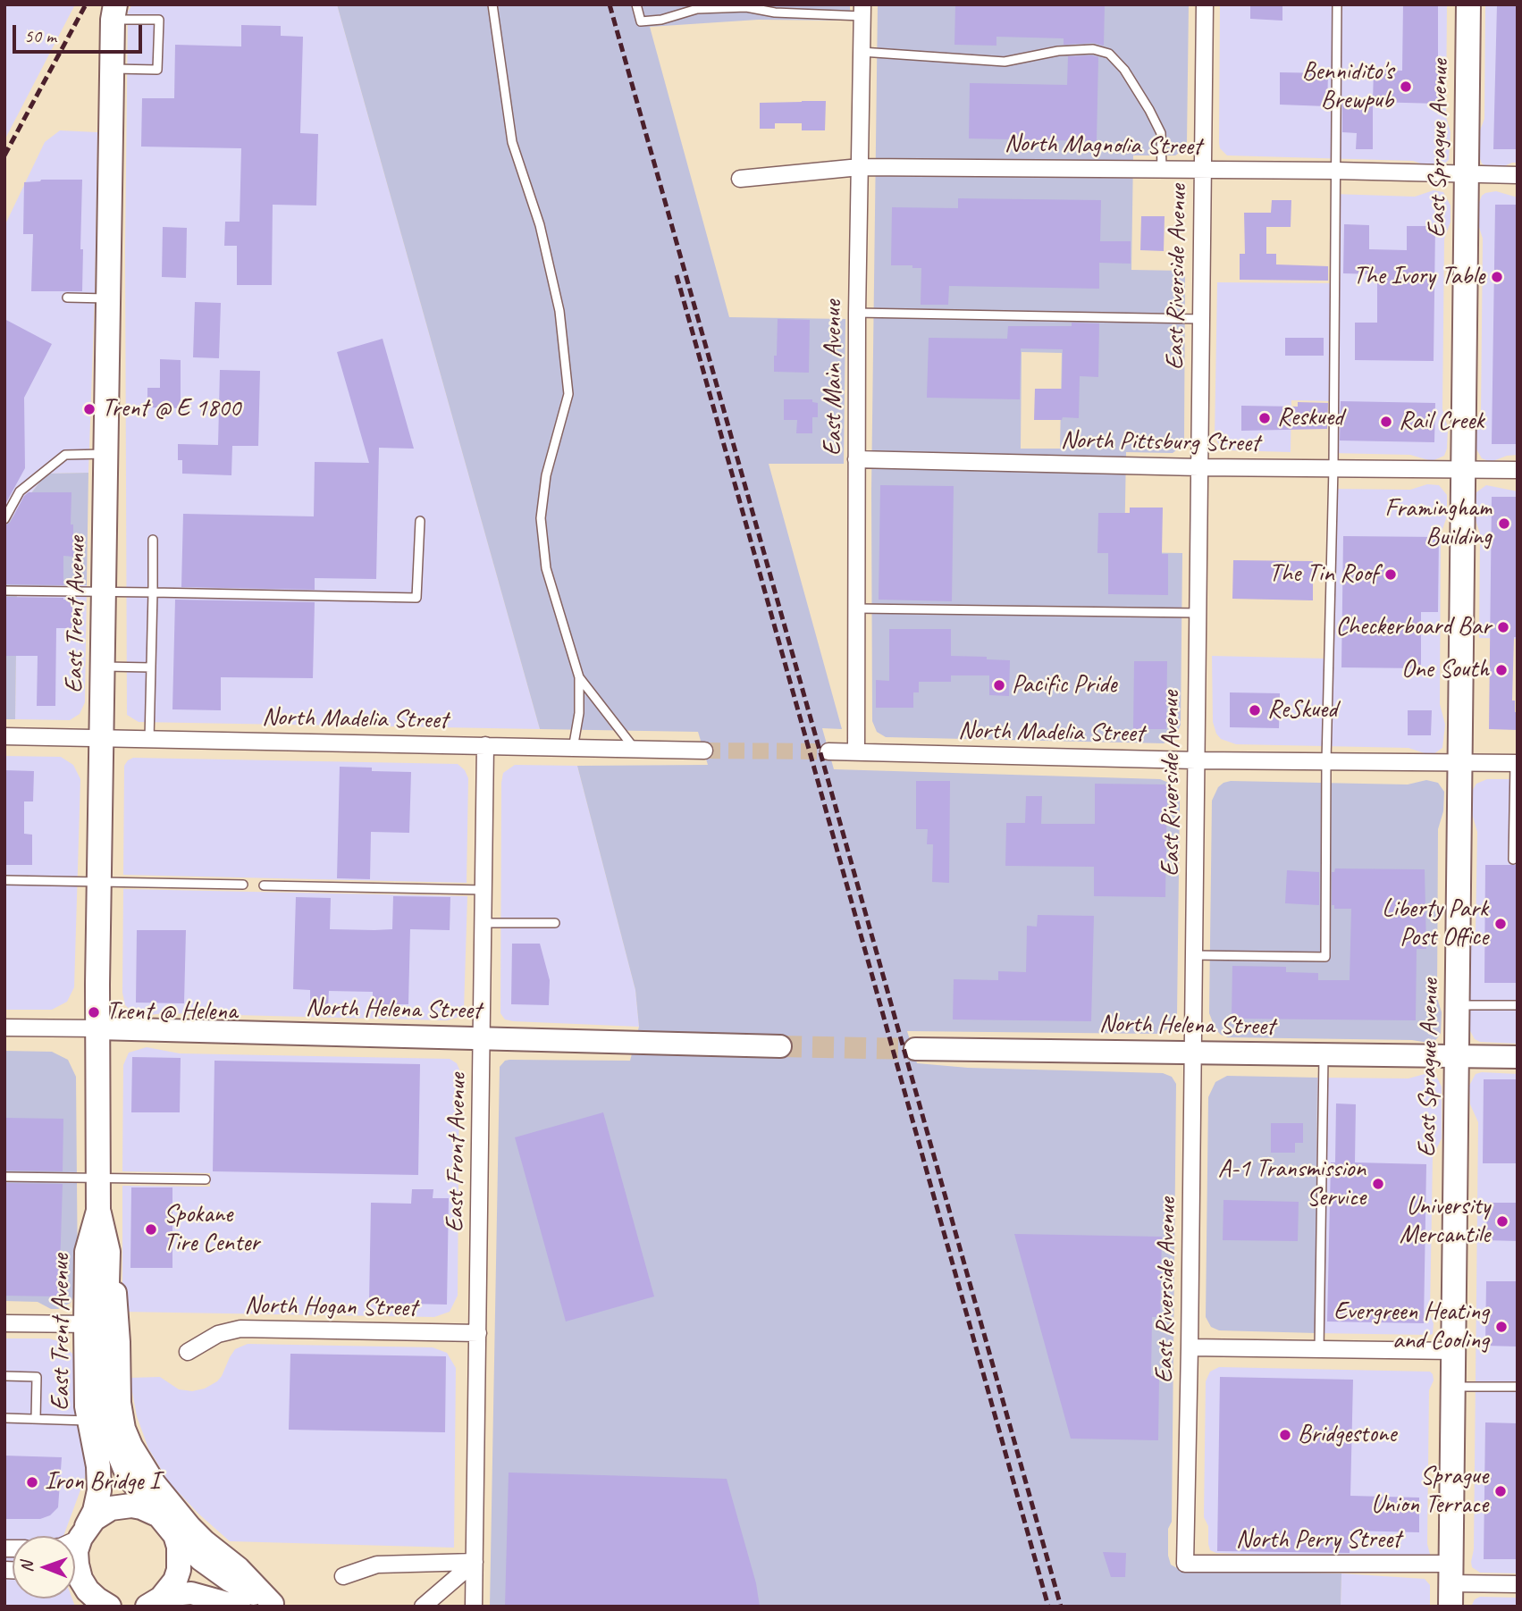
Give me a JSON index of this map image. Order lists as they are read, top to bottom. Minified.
{"streets":{"main road":["East Sprague Avenue","East Trent Avenue"],"street":["North Magnolia Street","East Riverside Avenue","East Main Avenue","North Pittsburg Street","North Madelia Street","North Helena Street","East Front Avenue","North Hogan Street","North Perry Street"]},"crossings":[["North Magnolia Street","East Sprague Avenue"],["North Magnolia Street","East Riverside Avenue"],["North Magnolia Street","East Main Avenue"],["East Sprague Avenue","North Pittsburg Street"],["East Sprague Avenue","North Madelia Street"],["East Sprague Avenue","North Helena Street"],["East Sprague Avenue","North Perry Street"],["East Riverside Avenue","North Pittsburg Street"],["East Riverside Avenue","North Madelia Street"],["East Riverside Avenue","North Helena Street"],["East Riverside Avenue","North Perry Street"],["East Main Avenue","North Pittsburg Street"],["East Main Avenue","North Madelia Street"],["East Trent Avenue","North Madelia Street"],["East Trent Avenue","North Helena Street"],["North Madelia Street","East Front Avenue"],["North Helena Street","East Front Avenue"],["East Front Avenue","North Hogan Street"]],"places":["Bennidito's Brewpub","The Ivory Table","Trent @ E 1800","Reskued","Rail Creek","Framingham Building","The Tin Roof","Checkerboard Bar","One South","Pacific Pride","ReSkued","Liberty Park Post Office","Trent @ Helena","A-1 Transmission Service","University Mercantile","Spokane Tire Center","Evergreen Heating and Cooling","Bridgestone","Iron Bridge I","Sprague Union Terrace"],"scale_bar":"50 m","north":"left"}
